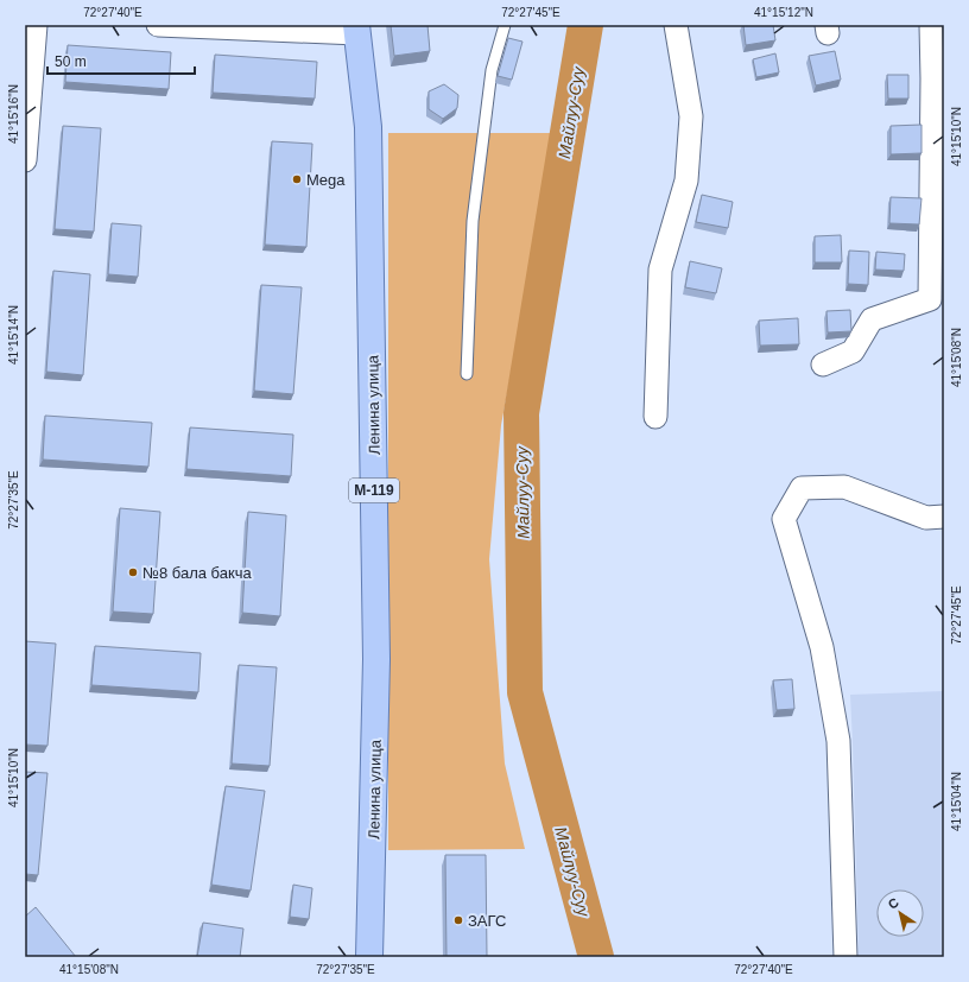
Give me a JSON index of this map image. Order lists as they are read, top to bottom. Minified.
{"streets":{"main road":["Ленина улица","М-119"]},"water":["Майлуу-Суу"],"places":["Mega","№8 бала бакча","ЗАГС"],"scale_bar":"50 m","north":"top left","coordinates":["72°27'40\"E","72°27'45\"E","41°15'12\"N","41°15'16\"N","41°15'10\"N","41°15'14\"N","41°15'08\"N","72°27'35\"E","41°15'04\"N"]}
